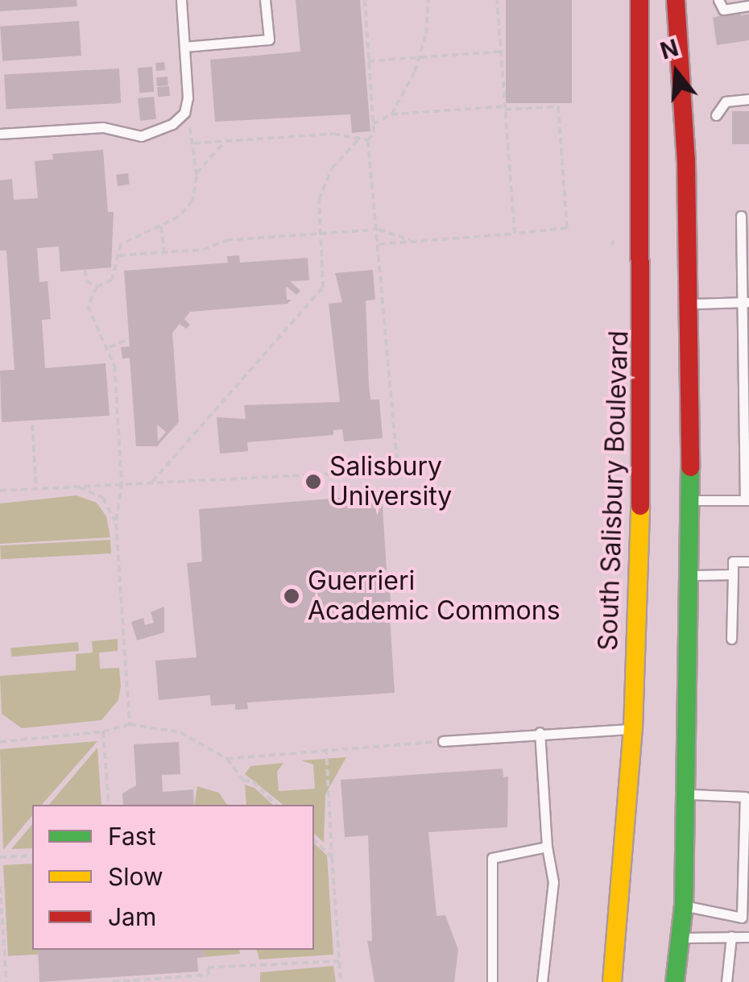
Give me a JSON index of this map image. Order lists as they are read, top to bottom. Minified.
{"streets":{"main road":["South Salisbury Boulevard"]},"places":["Salisbury University","Guerrieri Academic Commons"],"legend":["Fast","Slow","Jam"],"north":"top"}
